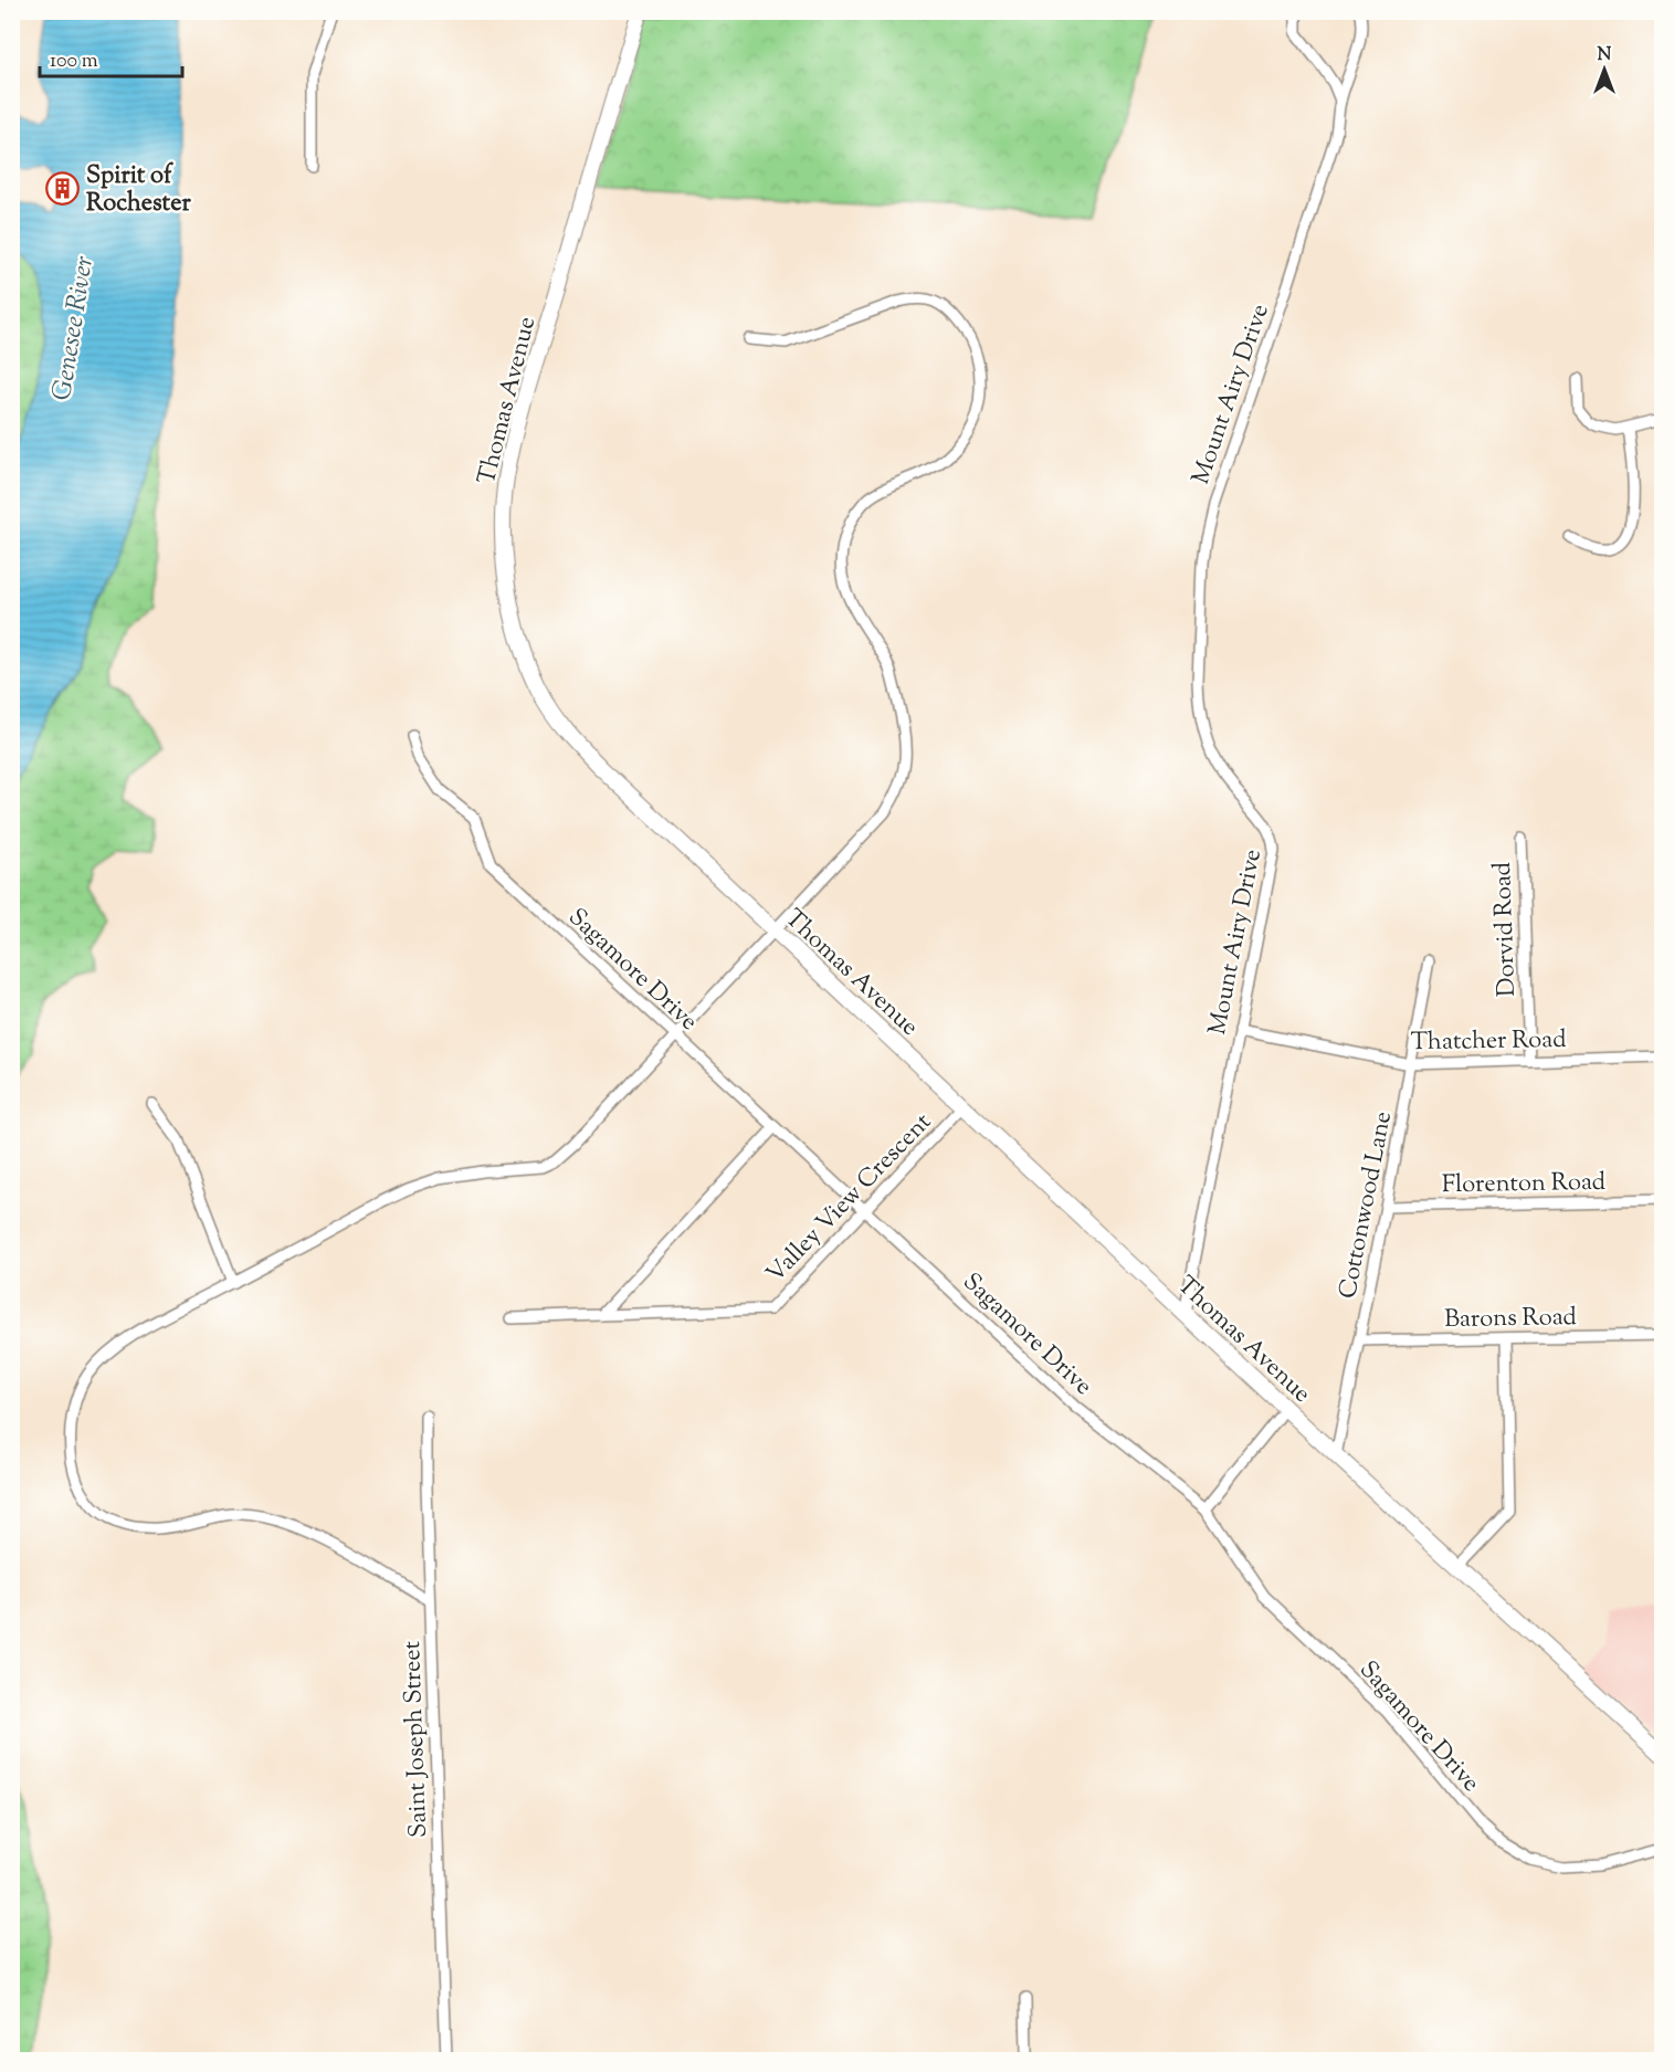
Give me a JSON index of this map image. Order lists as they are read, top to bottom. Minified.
{"streets":{"main road":["Thomas Avenue"],"street":["Mount Airy Drive","Dorvid Road","Sagamore Drive","Thatcher Road","Florenton Road","Valley View Crescent","Cottonwood Lane","Barons Road","Saint Joseph Street"]},"crossings":[["Mount Airy Drive","Thomas Avenue"],["Mount Airy Drive","Thatcher Road"],["Thomas Avenue","Valley View Crescent"],["Thomas Avenue","Cottonwood Lane"],["Dorvid Road","Thatcher Road"],["Sagamore Drive","Valley View Crescent"],["Thatcher Road","Cottonwood Lane"],["Florenton Road","Cottonwood Lane"],["Cottonwood Lane","Barons Road"]],"water":["Genesee River"],"places":{"building":["Spirit of Rochester"]},"scale_bar":"100 m","north":"top"}
